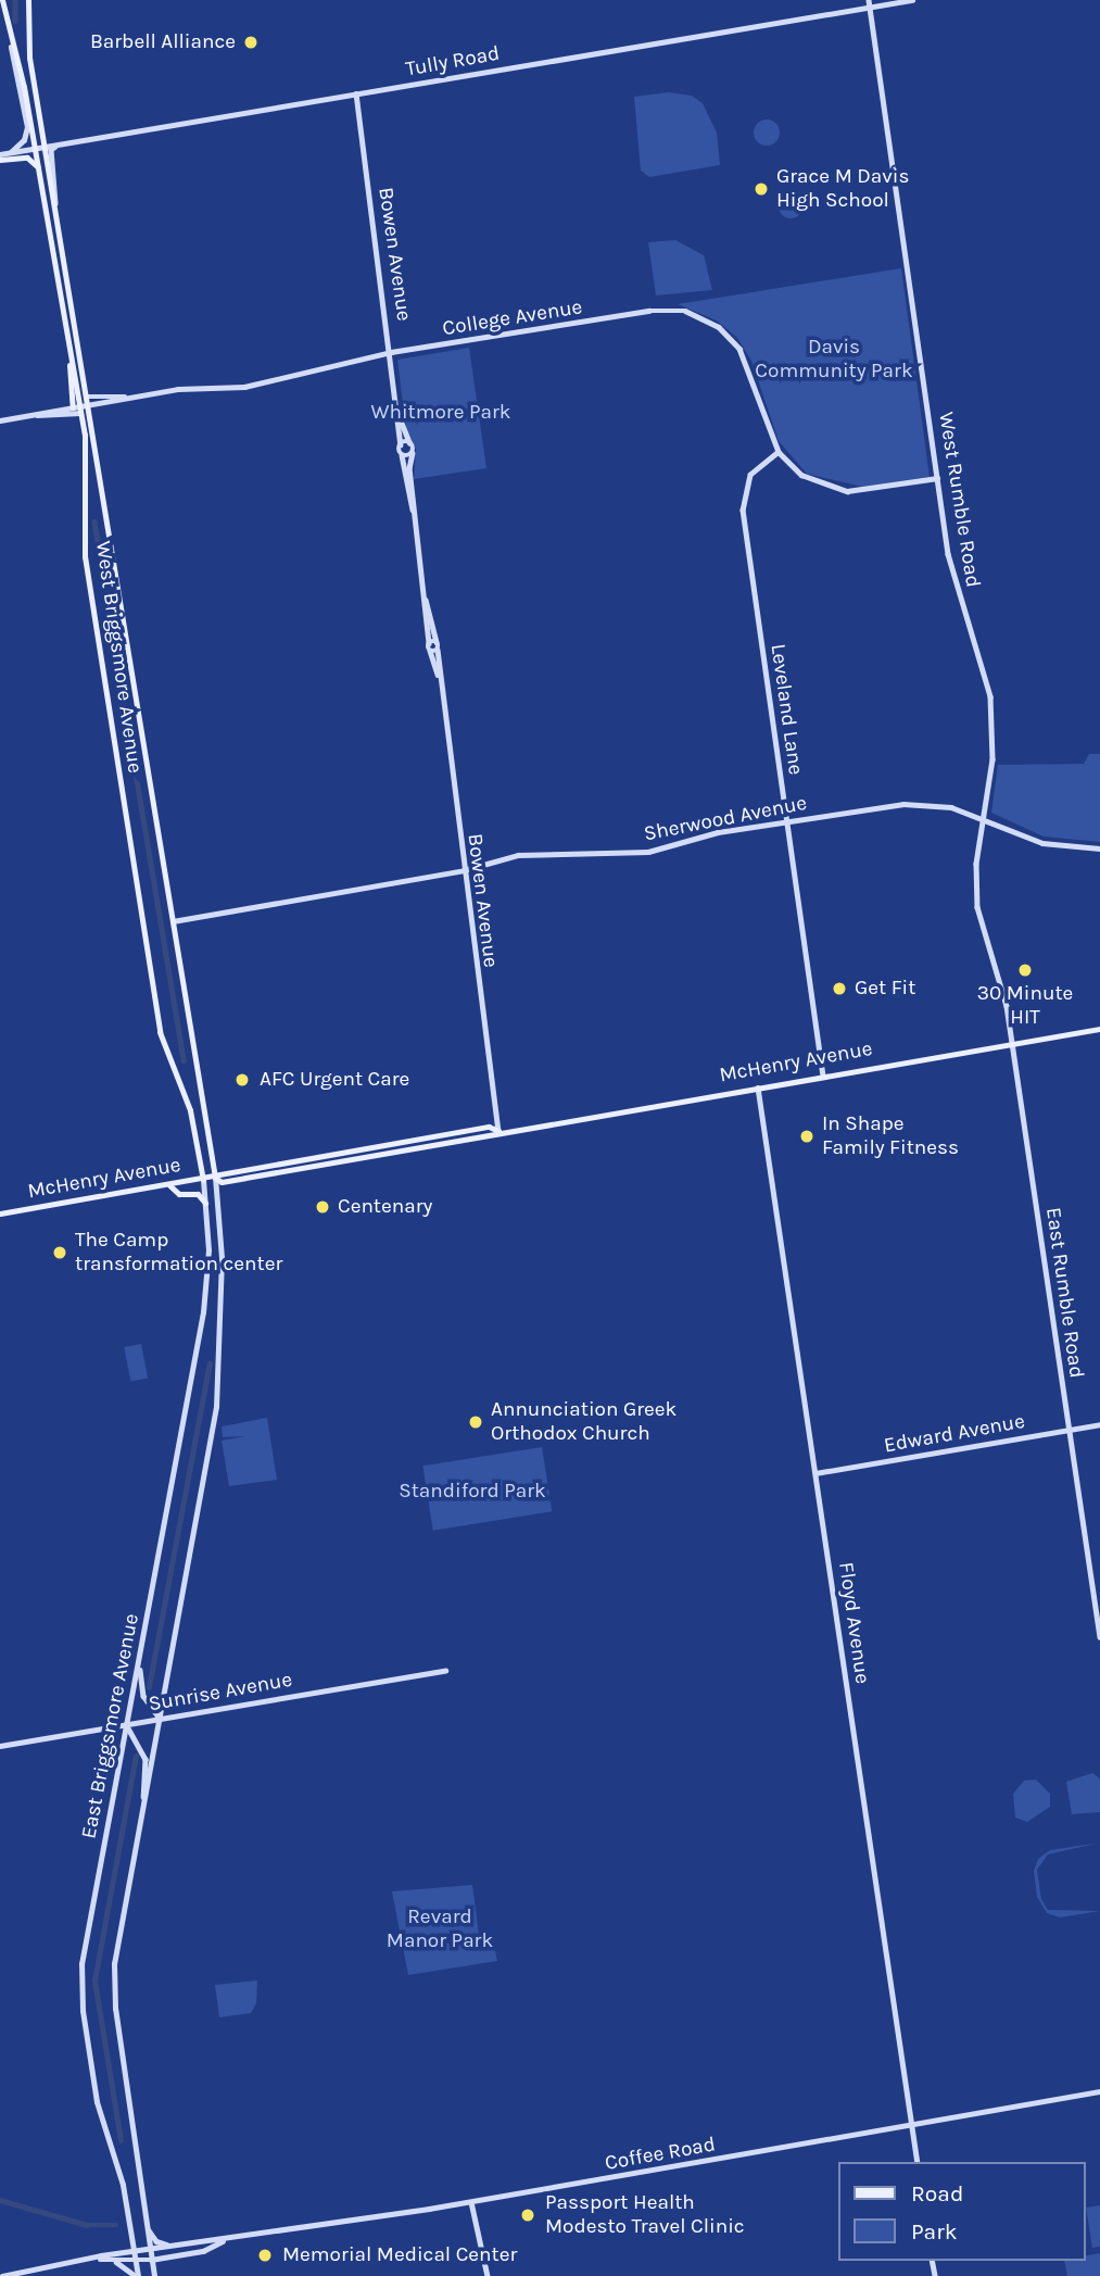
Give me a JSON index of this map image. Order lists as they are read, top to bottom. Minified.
{"streets":{"main road":["West Briggsmore Avenue","McHenry Avenue"],"street":["Tully Road","Bowen Avenue","College Avenue","West Rumble Road","Leveland Lane","Sherwood Avenue","East Rumble Road","Edward Avenue","Floyd Avenue","Sunrise Avenue","East Briggsmore Avenue","Coffee Road"]},"crossings":[["Tully Road","Bowen Avenue"],["Tully Road","West Rumble Road"],["Tully Road","West Briggsmore Avenue"],["Bowen Avenue","College Avenue"],["Bowen Avenue","Sherwood Avenue"],["Bowen Avenue","McHenry Avenue"],["College Avenue","West Rumble Road"],["College Avenue","West Briggsmore Avenue"],["College Avenue","Leveland Lane"],["West Rumble Road","Sherwood Avenue"],["West Rumble Road","McHenry Avenue"],["West Rumble Road","East Rumble Road"],["West Briggsmore Avenue","Sherwood Avenue"],["West Briggsmore Avenue","McHenry Avenue"],["West Briggsmore Avenue","East Briggsmore Avenue"],["Leveland Lane","Sherwood Avenue"],["Leveland Lane","McHenry Avenue"],["McHenry Avenue","East Rumble Road"],["McHenry Avenue","Floyd Avenue"],["McHenry Avenue","East Briggsmore Avenue"],["East Rumble Road","Edward Avenue"],["Edward Avenue","Floyd Avenue"],["Floyd Avenue","Coffee Road"],["Sunrise Avenue","East Briggsmore Avenue"],["East Briggsmore Avenue","Coffee Road"]],"parks":["Davis Community Park","Whitmore Park","Standiford Park","Revard Manor Park"],"places":["Barbell Alliance","Grace M Davis High School","30 Minute HIT","Get Fit","AFC Urgent Care","In Shape Family Fitness","Centenary","The Camp transformation center","Annunciation Greek Orthodox Church","Passport Health Modesto Travel Clinic","Memorial Medical Center"],"legend":["Road","Park"]}
